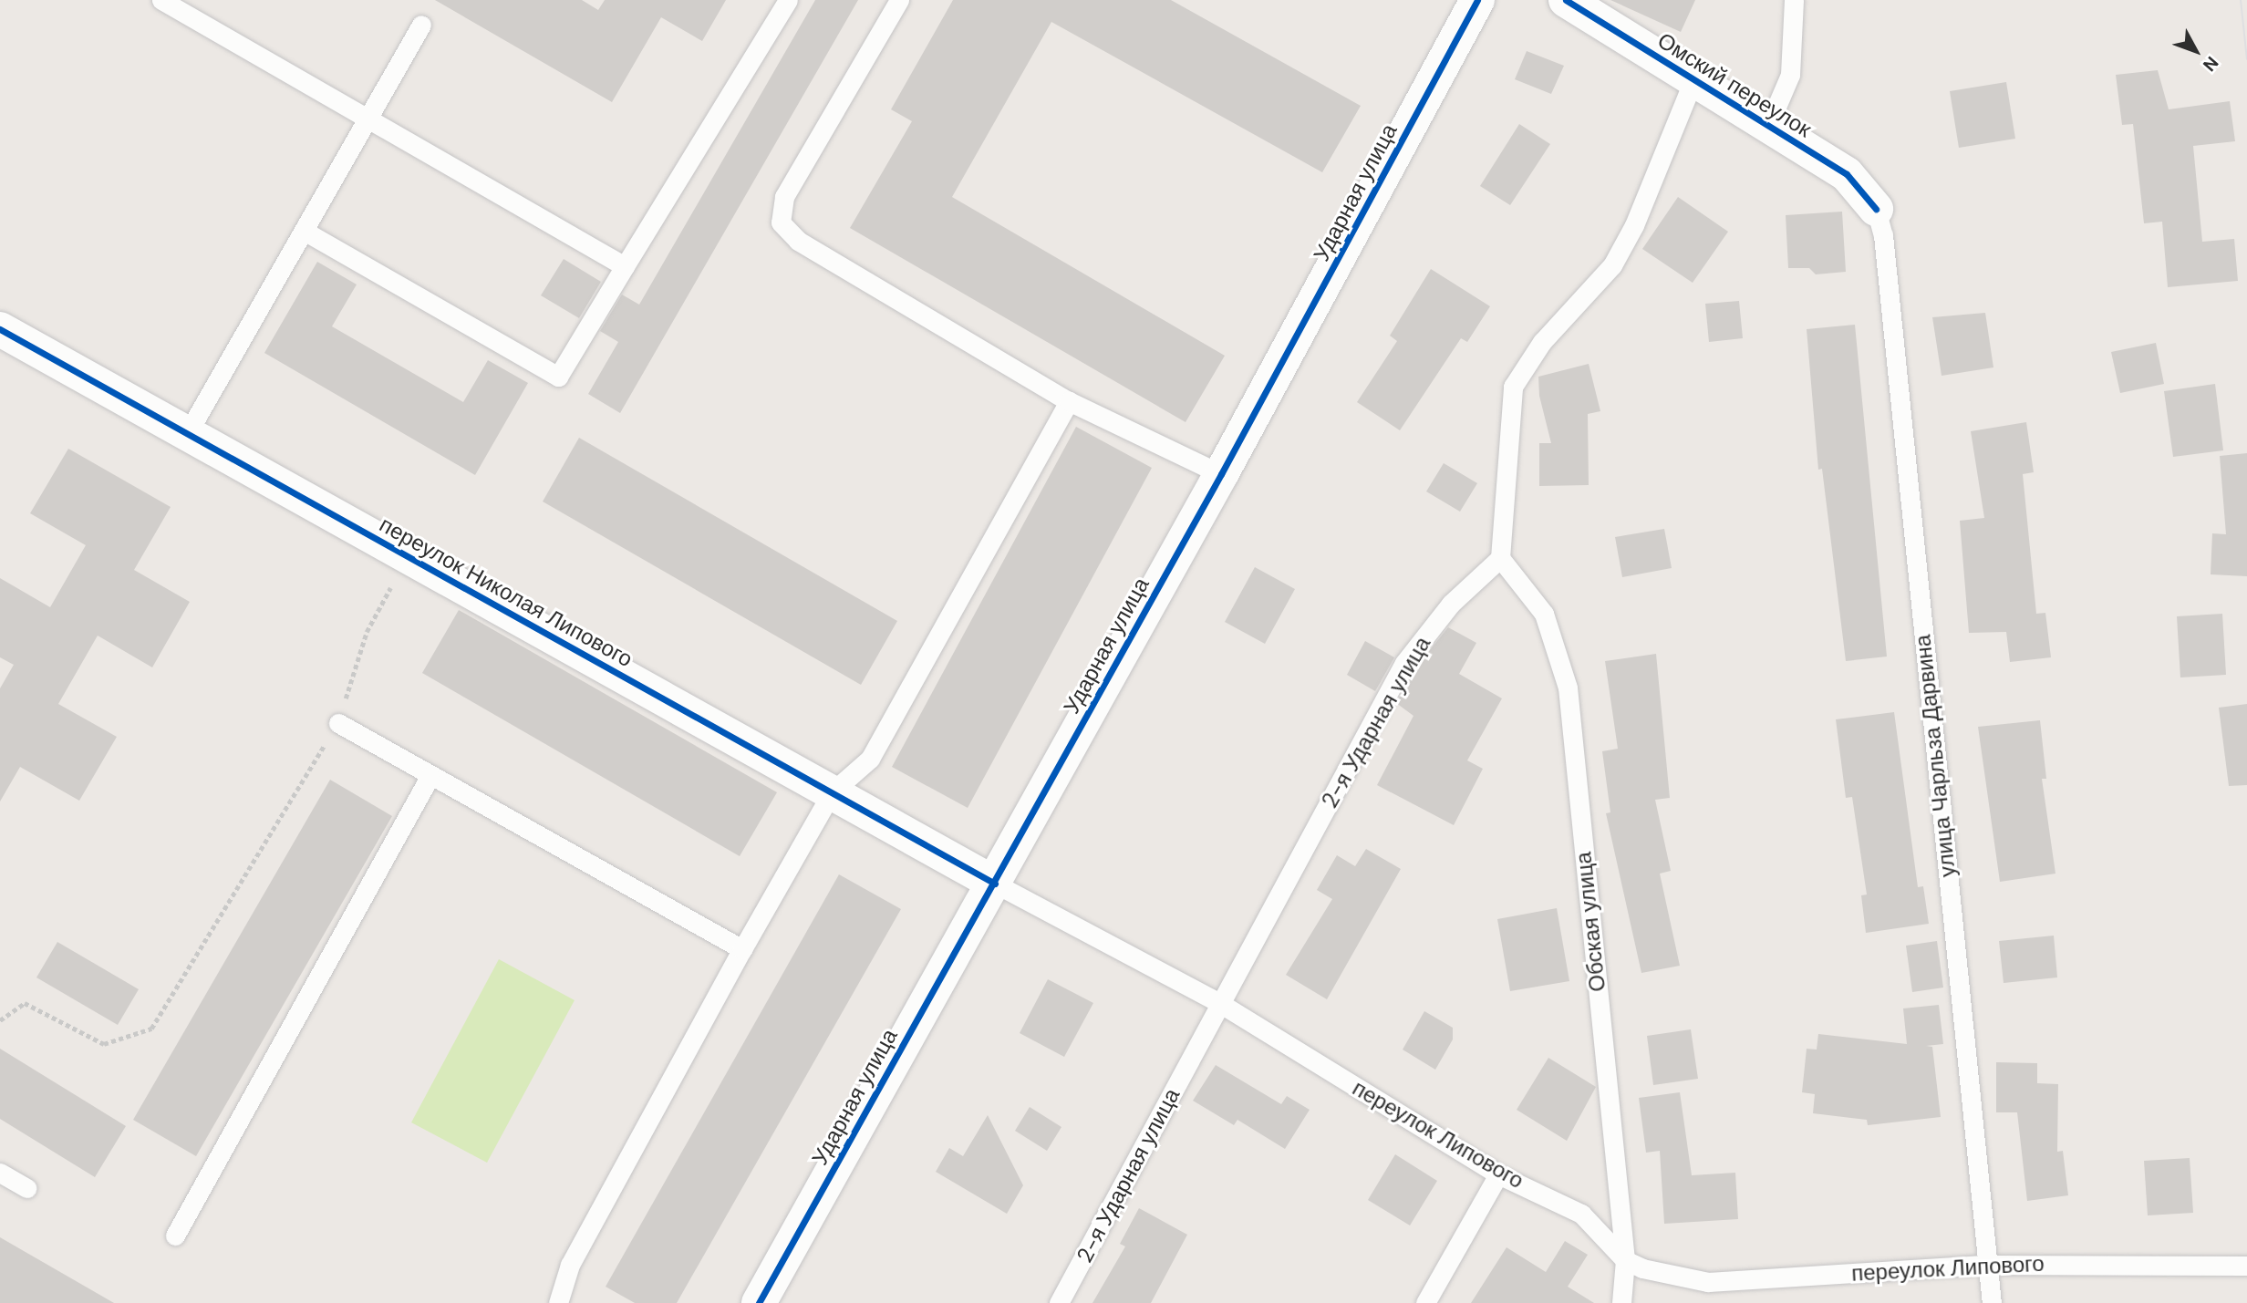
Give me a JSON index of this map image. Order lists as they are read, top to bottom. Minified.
{"streets":{"street":["Омский переулок","Ударная улица","переулок Николая Липового"],"lane":["2-я Ударная улица","улица Чарльза Дарвина","Обская улица","переулок Липового"]},"crossings":[["Омский переулок","улица Чарльза Дарвина"],["Ударная улица","переулок Николая Липового"],["Ударная улица","переулок Липового"],["переулок Николая Липового","переулок Липового"],["2-я Ударная улица","Обская улица"],["2-я Ударная улица","переулок Липового"],["улица Чарльза Дарвина","переулок Липового"],["Обская улица","переулок Липового"]],"north":"bottom right"}
